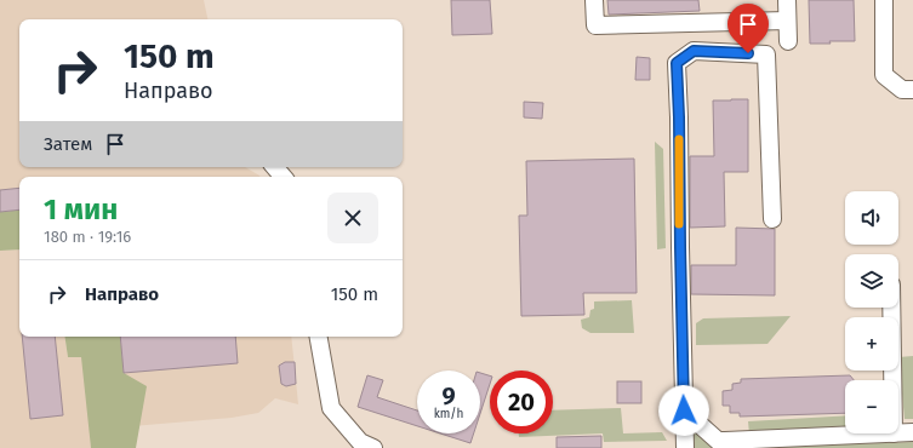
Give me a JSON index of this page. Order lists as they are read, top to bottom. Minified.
{"page":{"turn":["150 m","Направо"],"then":"Затем","heading":["1 мин","180 m · 19:16"],"map_buttons":["+","−"],"list":[{"name":"Направо","value":"150 m"}],"speed":"9 km/h","limit":"20"}}
